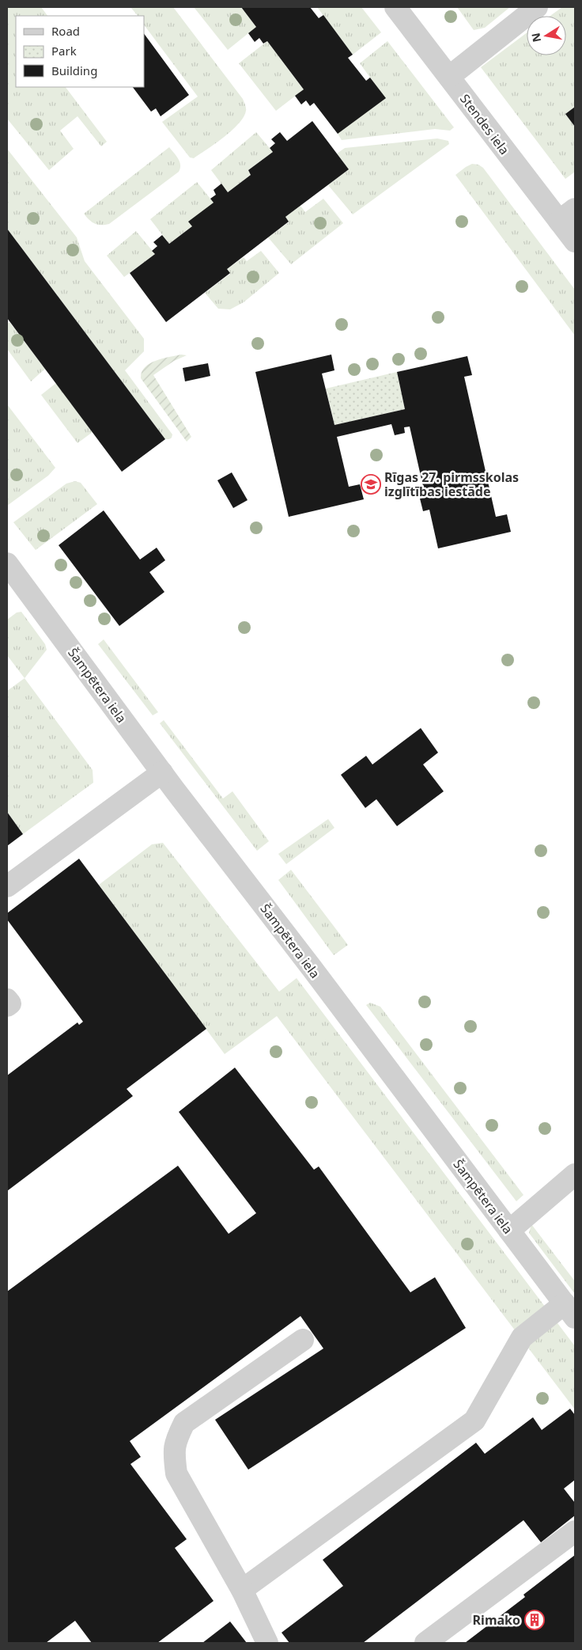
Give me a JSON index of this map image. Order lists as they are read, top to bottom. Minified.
{"streets":{"street":["Stendes iela","Šampētera iela"]},"places":{"school or university":["Rīgas 27. pirmsskolas izglītības iestāde"],"building":["Rimako"]},"legend":["Road","Park","Building"],"north":"left"}
